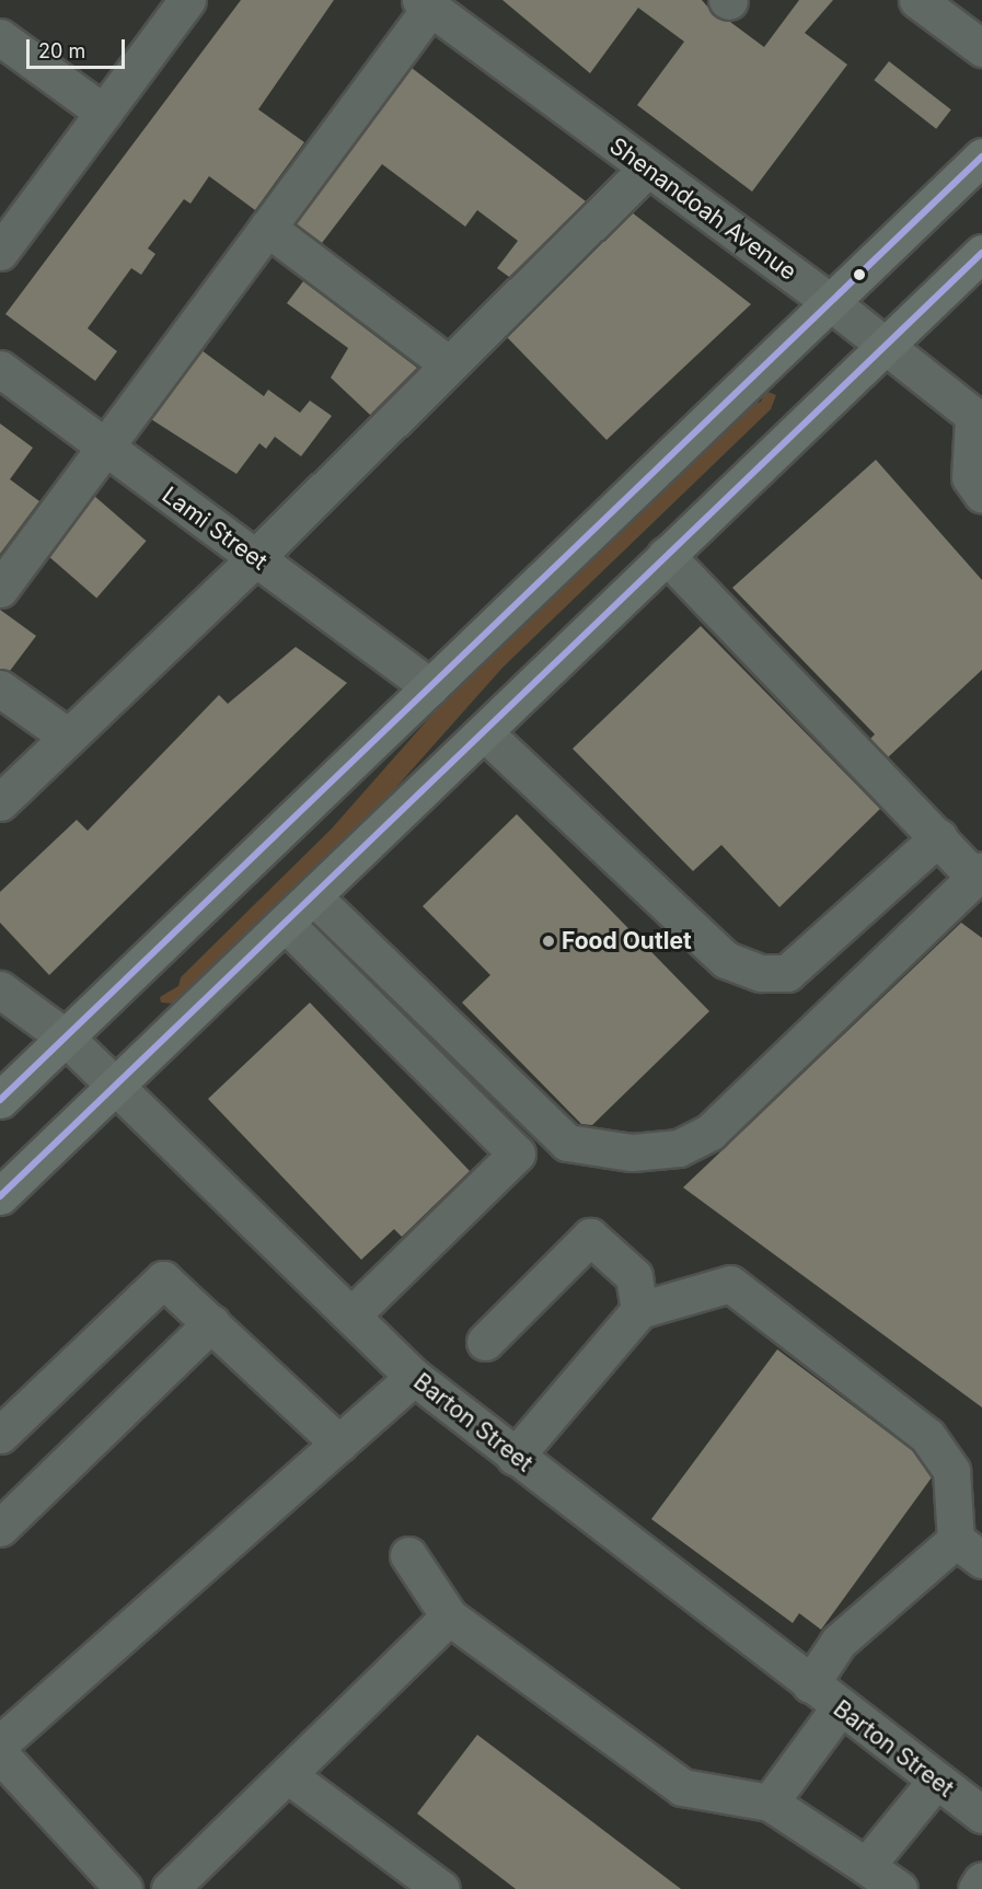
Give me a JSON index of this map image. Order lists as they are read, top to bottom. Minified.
{"streets":{"street":["Shenandoah Avenue","Lami Street","Barton Street"]},"places":["Food Outlet"],"scale_bar":"20 m"}
